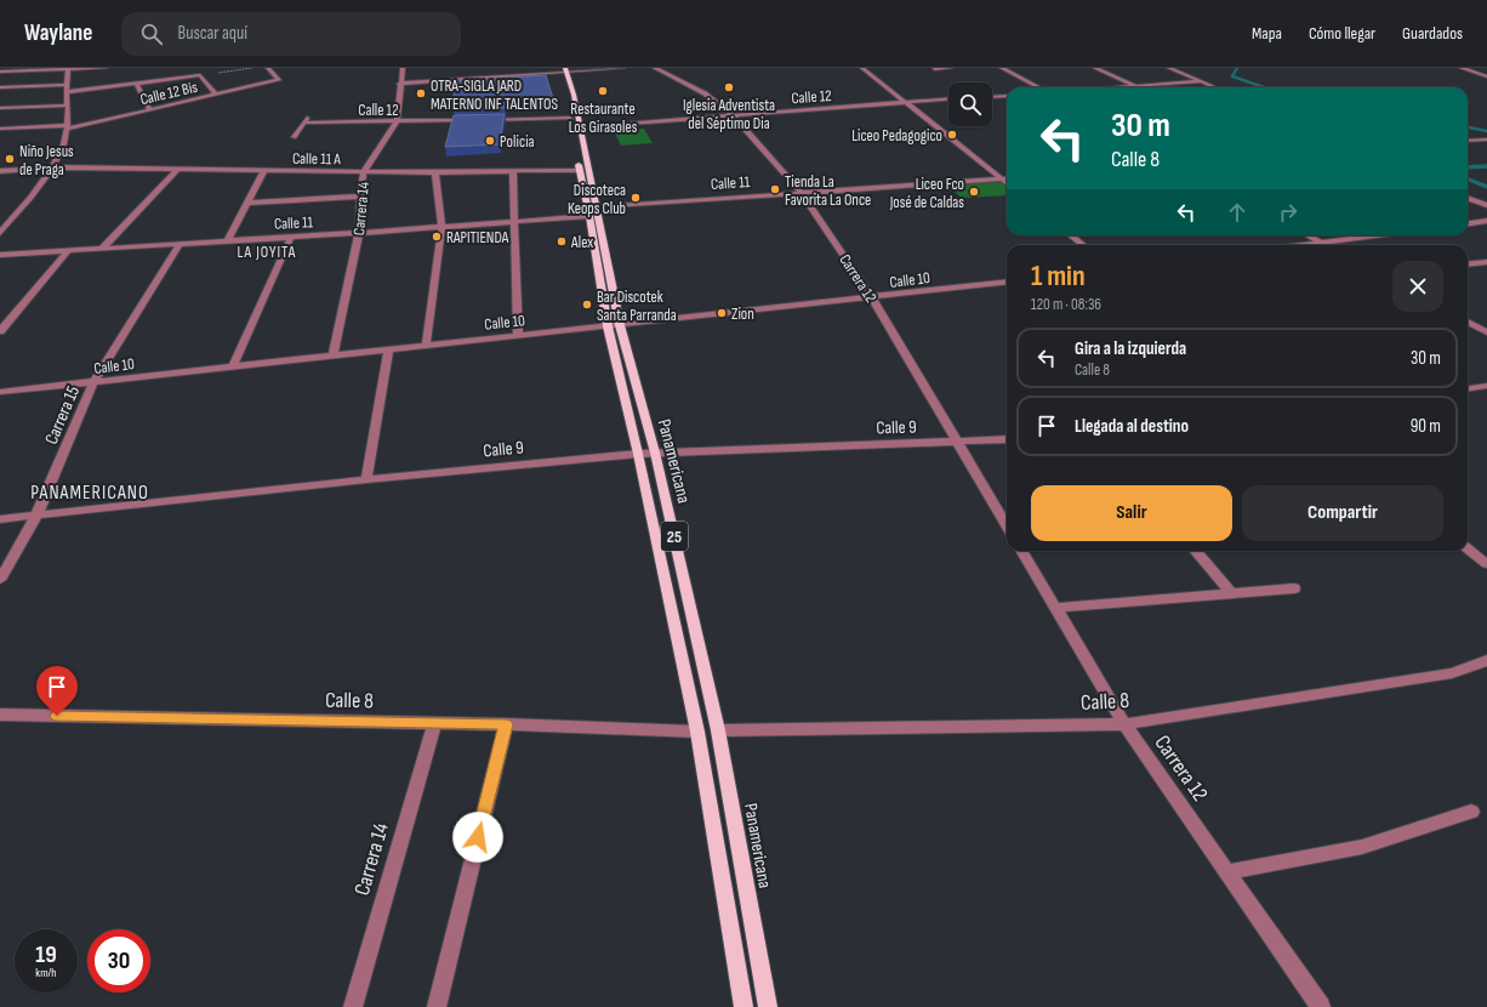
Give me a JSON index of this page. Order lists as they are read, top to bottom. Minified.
{"streets":{"main road":["Panamericana","25"],"street":["Calle 12 Bis","Calle 12","Calle 11 A","Calle 11","Carrera 14","Carrera 12","Calle 10","Carrera 15","Calle 9","Calle 8"]},"crossings":[["Calle 12","Carrera 14"],["Calle 12","Carrera 12"],["Calle 12","Panamericana"],["Calle 11 A","Carrera 14"],["Calle 11 A","Panamericana"],["Calle 11","Carrera 14"],["Calle 11","Carrera 12"],["Calle 11","Carrera 15"],["Calle 11","Panamericana"],["Carrera 14","Calle 10"],["Carrera 14","Calle 8"],["Carrera 12","Calle 10"],["Carrera 12","Calle 9"],["Carrera 12","Calle 8"],["Calle 10","Carrera 15"],["Calle 10","Panamericana"],["Carrera 15","Calle 9"],["Calle 9","Panamericana"],["Panamericana","Calle 8"]],"districts":["LA JOYITA","PANAMERICANO"],"places":["Iglesia Adventista del Séptimo Dia","Restaurante Los Girasoles","OTRA-SIGLA JARD MATERNO INF TALENTOS","Liceo Pedagogico","Policia","Niño Jesus de Praga","Tienda La Favorita La Once","Liceo Fco José de Caldas","Discoteca Keops Club","RAPITIENDA","Alex","Bar Discotek Santa Parranda","Zion"],"page":{"header":"Waylane","search":"Buscar aquí","nav":["Mapa","Cómo llegar","Guardados"],"turn":["30 m","Calle 8"],"heading":["1 min","120 m · 08:36"],"list":[{"name":"Gira a la izquierda","note":"Calle 8","value":"30 m"},{"name":"Llegada al destino","value":"90 m"}],"buttons":["Salir","Compartir"],"speed":"19 km/h","limit":"30"}}
